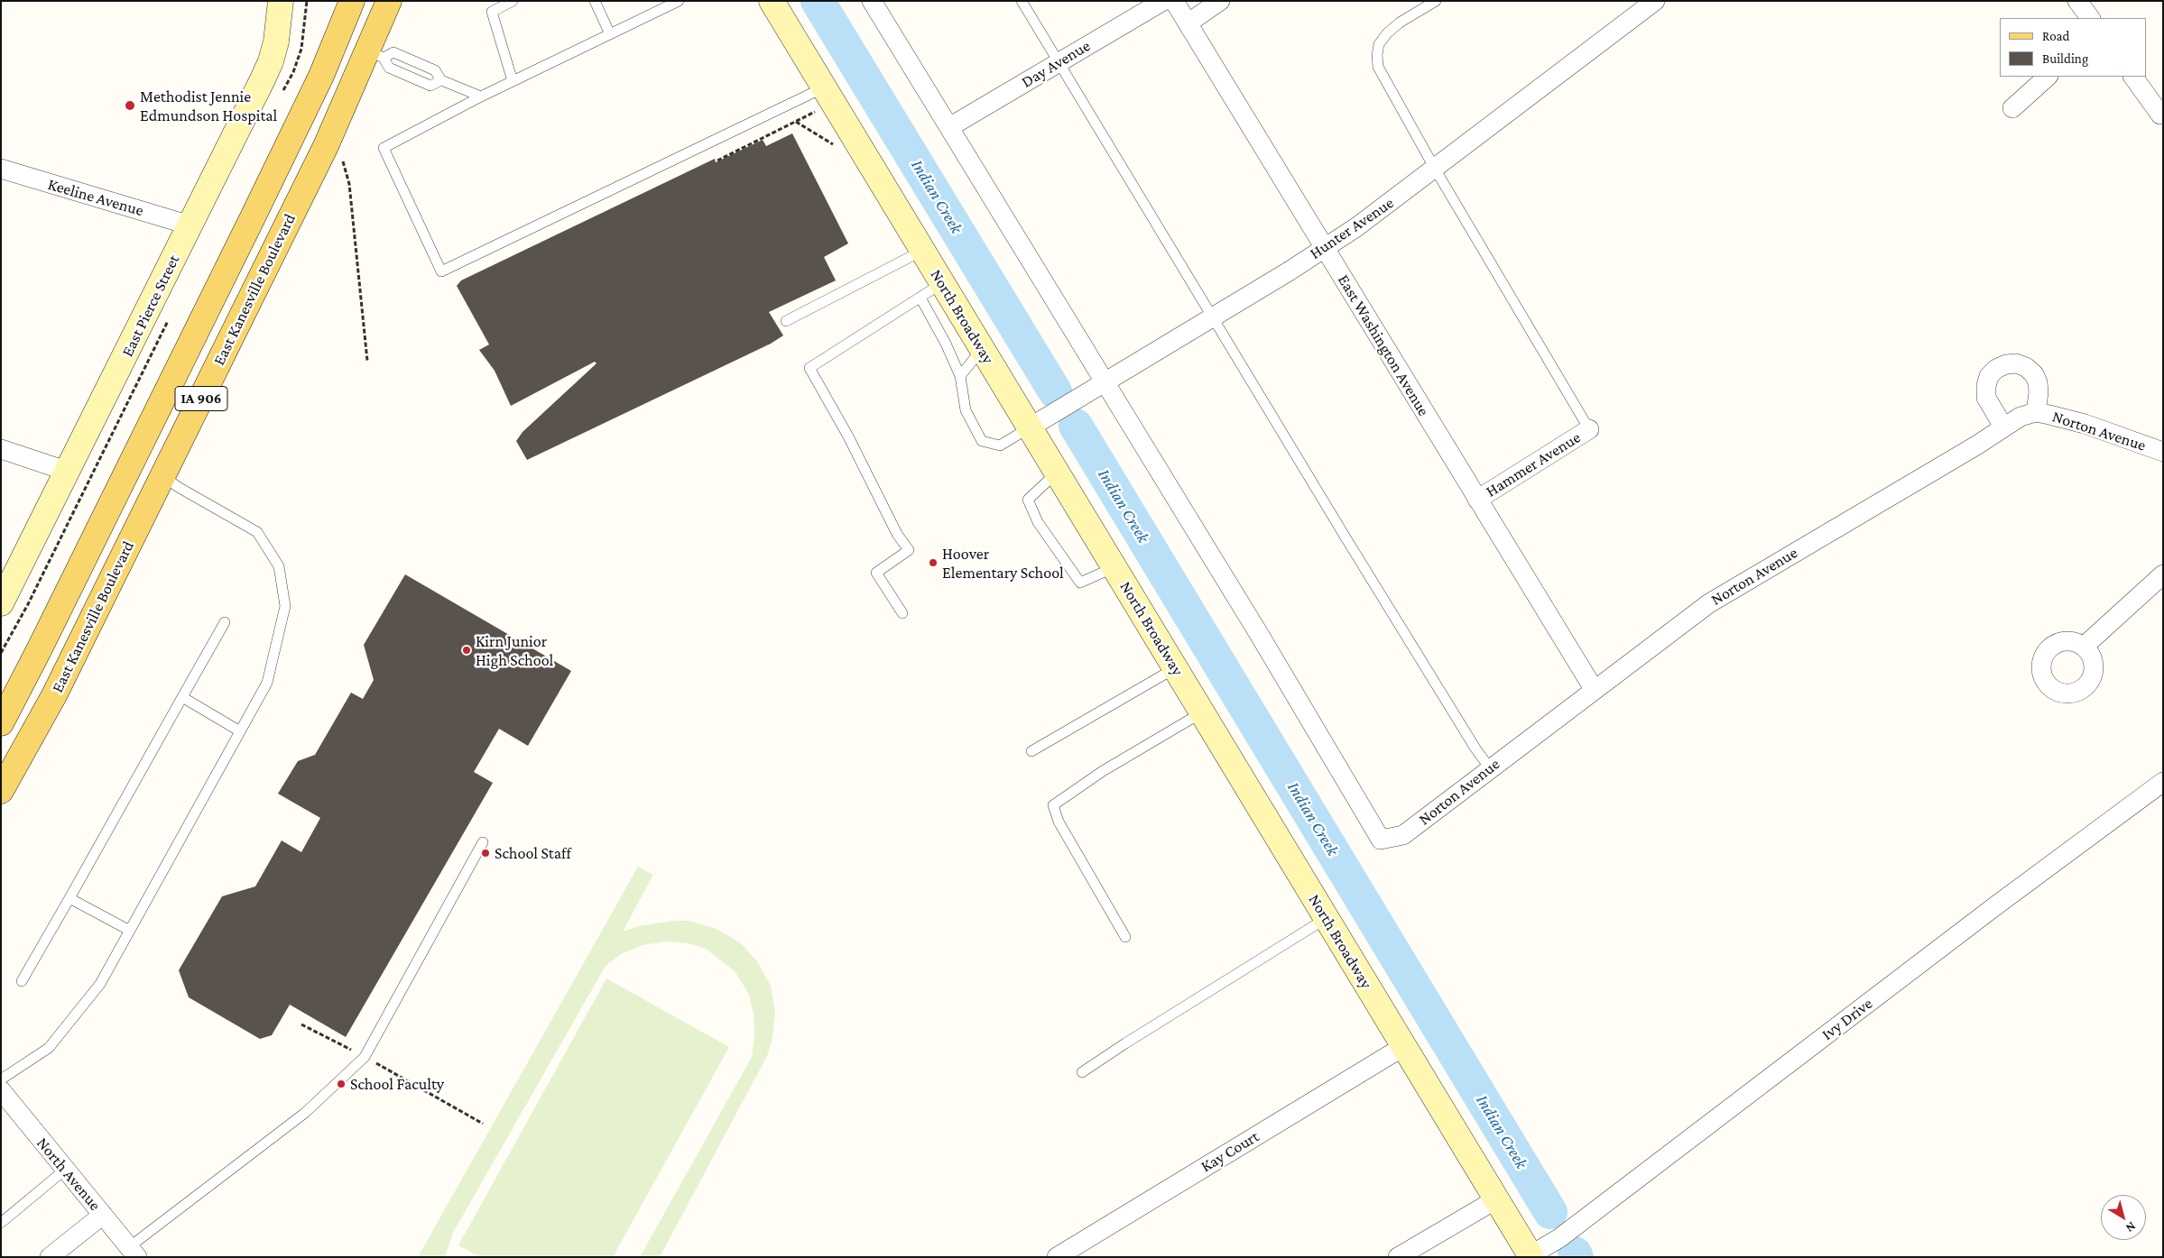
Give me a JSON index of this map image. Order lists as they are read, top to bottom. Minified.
{"streets":{"main road":["East Kanesville Boulevard","East Pierce Street","North Broadway","IA 906"],"street":["Day Avenue","Keeline Avenue","Hunter Avenue","East Washington Avenue","Norton Avenue","Hammer Avenue","Ivy Drive","Kay Court","North Avenue"]},"crossings":[["Keeline Avenue","East Pierce Street"],["Hunter Avenue","North Broadway"],["Hunter Avenue","East Washington Avenue"],["Hunter Avenue","Norton Avenue"],["North Broadway","Ivy Drive"],["North Broadway","Kay Court"],["East Washington Avenue","Norton Avenue"],["East Washington Avenue","Hammer Avenue"]],"water":["Indian Creek"],"places":["Methodist Jennie Edmundson Hospital","Hoover Elementary School","Kirn Junior High School","School Staff","School Faculty"],"legend":["Road","Building"],"north":"bottom right"}
